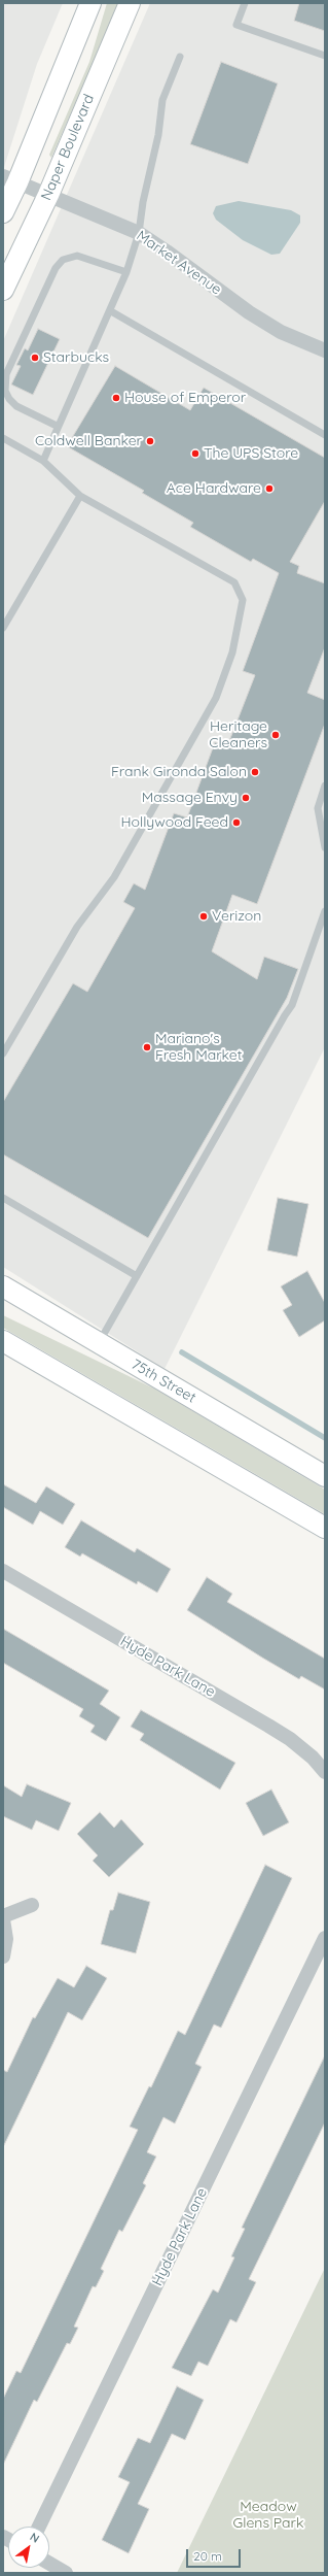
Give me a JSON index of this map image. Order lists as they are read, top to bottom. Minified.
{"streets":{"main road":["Naper Boulevard","75th Street"],"street":["Market Avenue","Hyde Park Lane"]},"crossings":[["Naper Boulevard","Market Avenue"]],"parks":["Meadow Glens Park"],"places":["Starbucks","House of Emperor","Coldwell Banker","The UPS Store","Ace Hardware","Heritage Cleaners","Frank Gironda Salon","Massage Envy","Hollywood Feed","Verizon","Mariano's Fresh Market"],"scale_bar":"20 m","north":"top right"}
